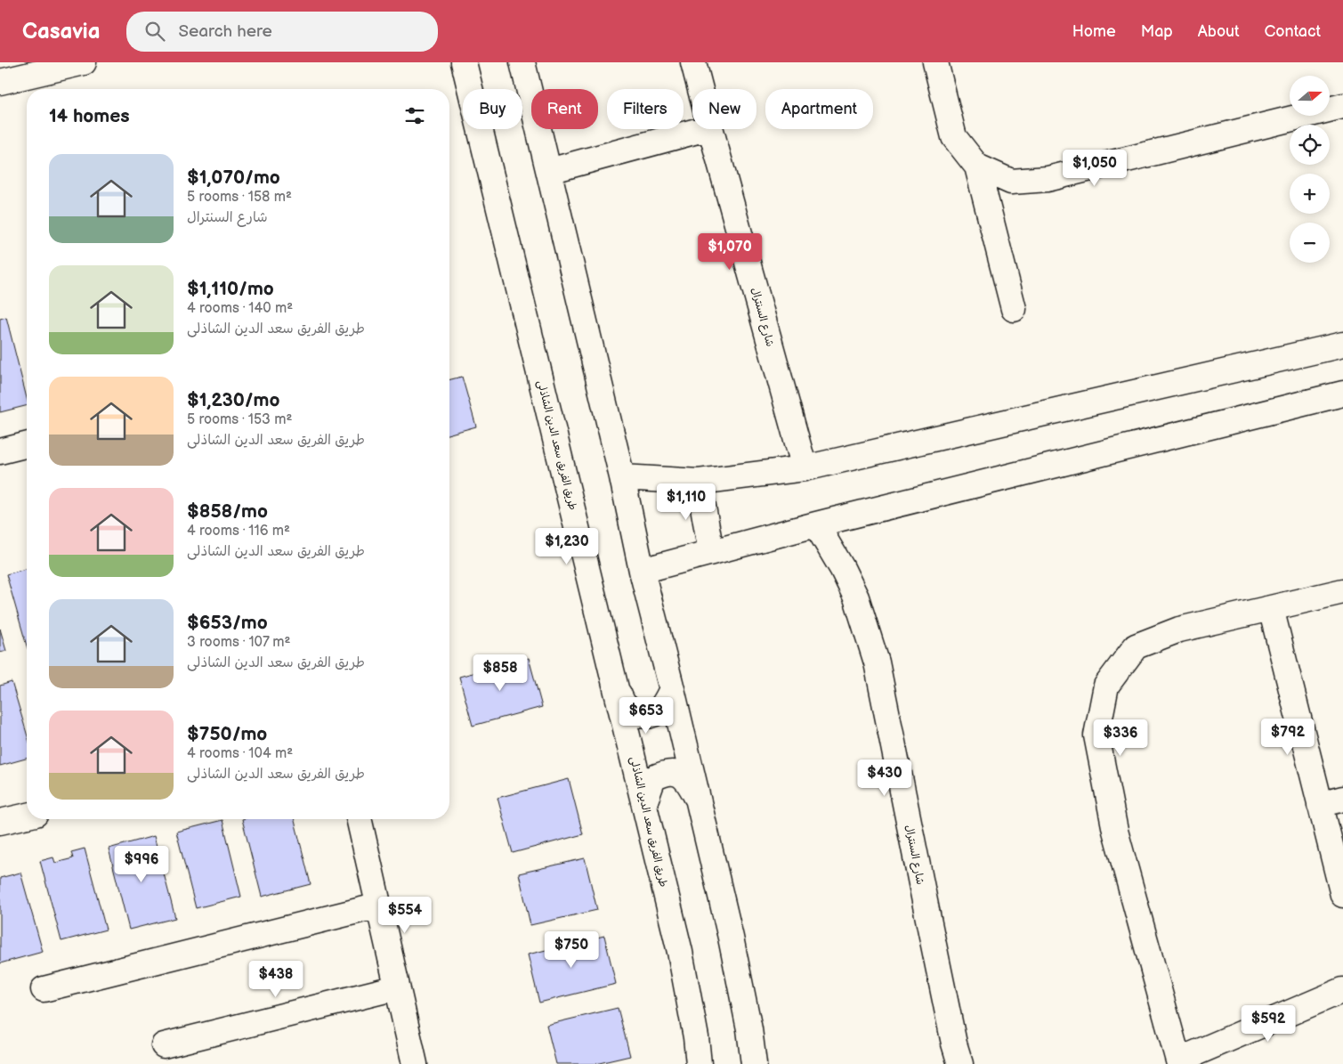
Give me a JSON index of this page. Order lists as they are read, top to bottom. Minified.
{"streets":{"street":["شارع السنترال","طريق الفريق سعد الدين الشاذلى"]},"north":"right","page":{"header":"Casavia","search":"Search here","nav":["Home","Map","About","Contact"],"map_buttons":["+","−"],"chip":["Buy","Rent","Filters","New","Apartment"],"heading":"14 homes","list":[{"name":"$1,070/mo","note":"5 rooms · 158 m² · شارع السنترال"},{"name":"$1,110/mo","note":"4 rooms · 140 m² · طريق الفريق سعد الدين الشاذلى"},{"name":"$1,230/mo","note":"5 rooms · 153 m² · طريق الفريق سعد الدين الشاذلى"},{"name":"$858/mo","note":"4 rooms · 116 m² · طريق الفريق سعد الدين الشاذلى"},{"name":"$653/mo","note":"3 rooms · 107 m² · طريق الفريق سعد الدين الشاذلى"},{"name":"$750/mo","note":"4 rooms · 104 m² · طريق الفريق سعد الدين الشاذلى"}],"price":["$1,050","$1,070","$1,110","$1,230","$858","$653","$792","$336","$430","$996","$554","$750","$438","$592"]}}
